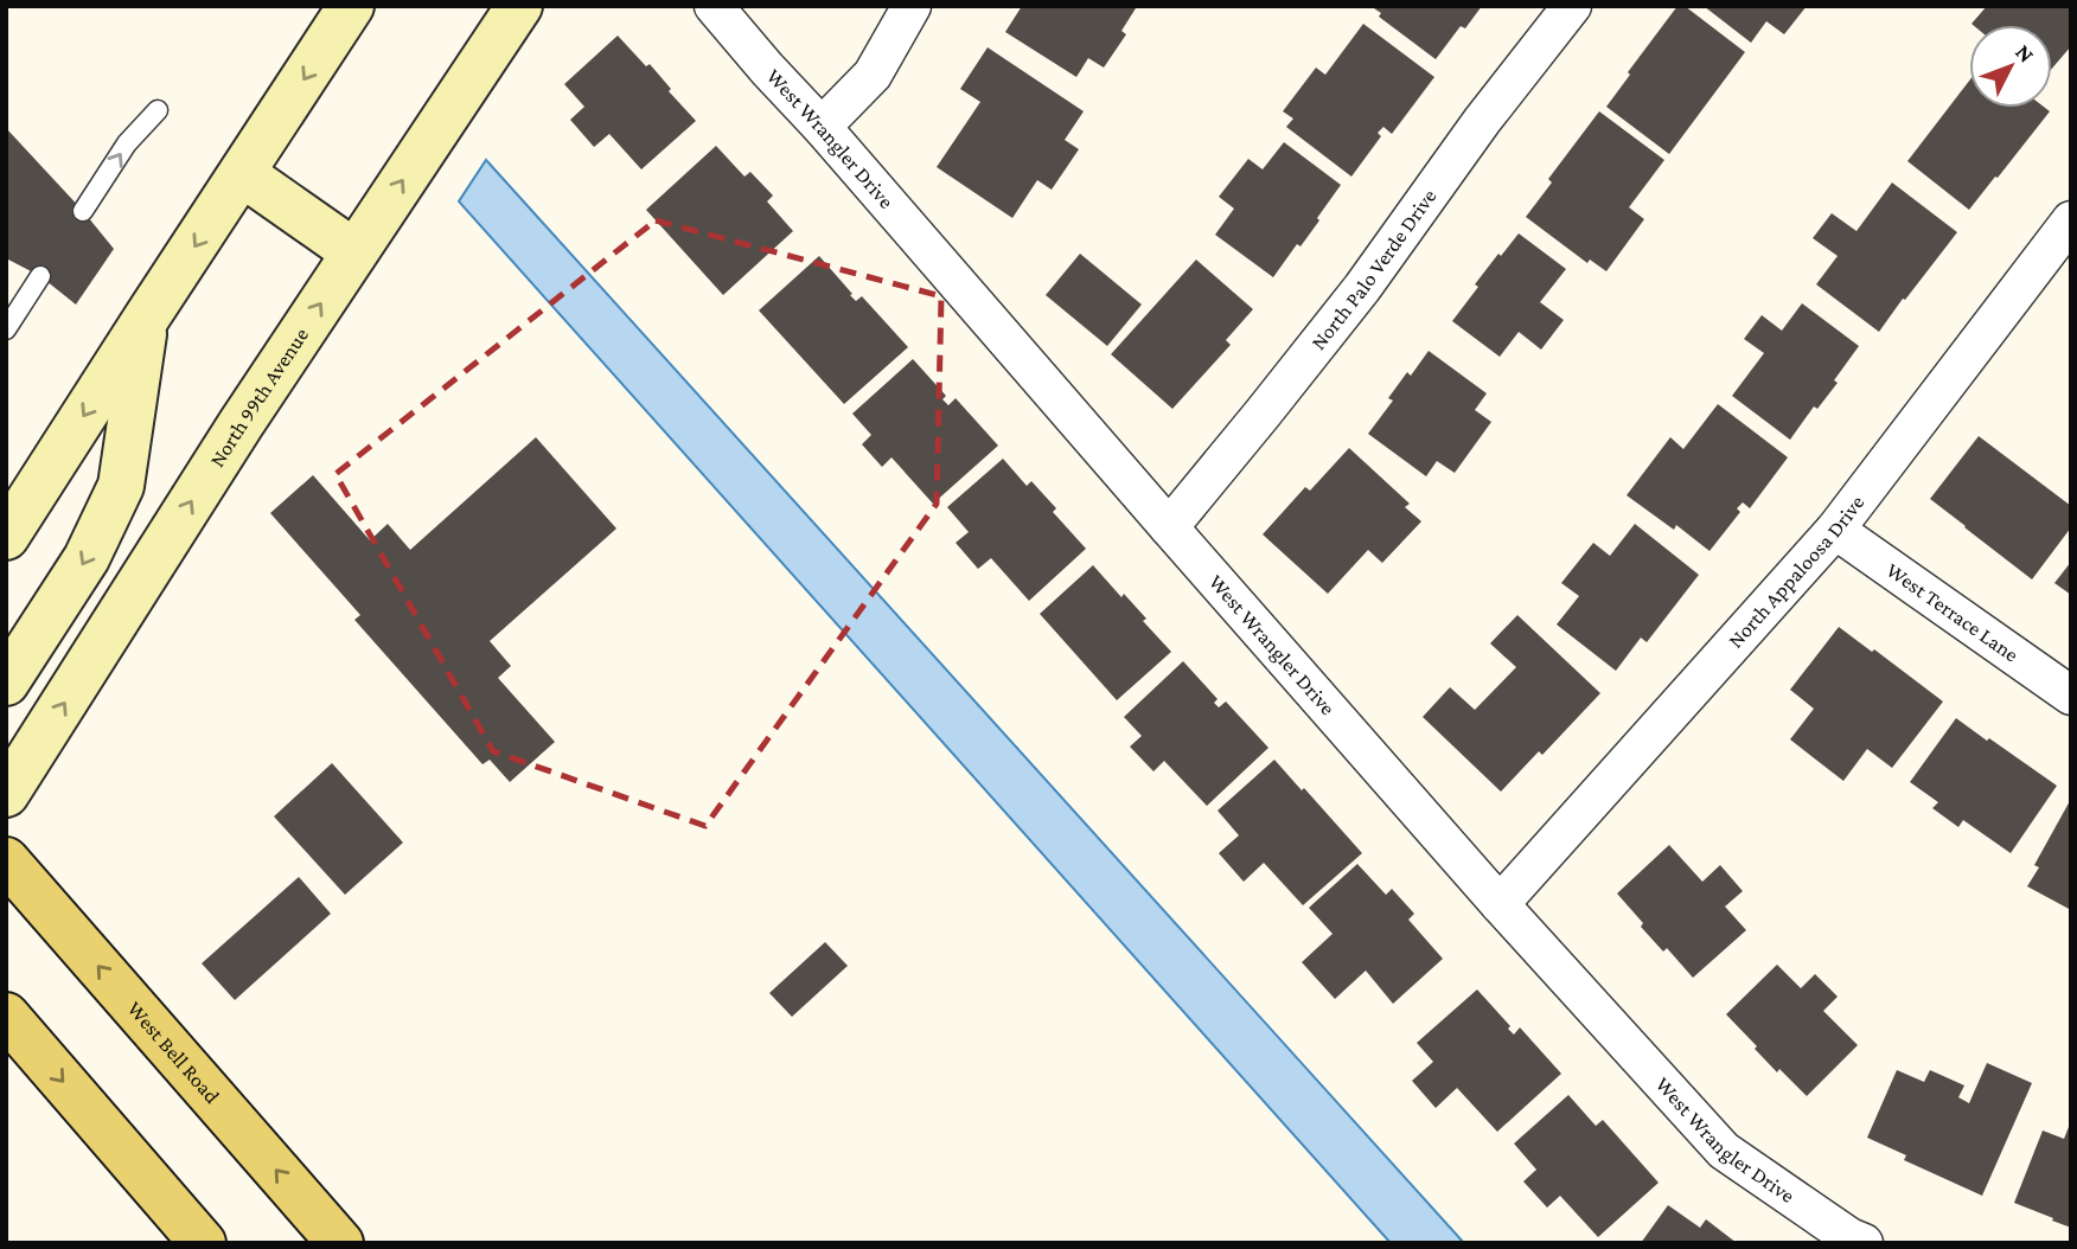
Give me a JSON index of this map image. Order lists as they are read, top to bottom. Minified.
{"streets":{"main road":["North 99th Avenue","West Bell Road"],"street":["West Wrangler Drive","North Palo Verde Drive","North Appaloosa Drive","West Terrace Lane"]},"crossings":[["West Wrangler Drive","North Palo Verde Drive"],["West Wrangler Drive","North Appaloosa Drive"],["North Appaloosa Drive","West Terrace Lane"]],"north":"top right"}
